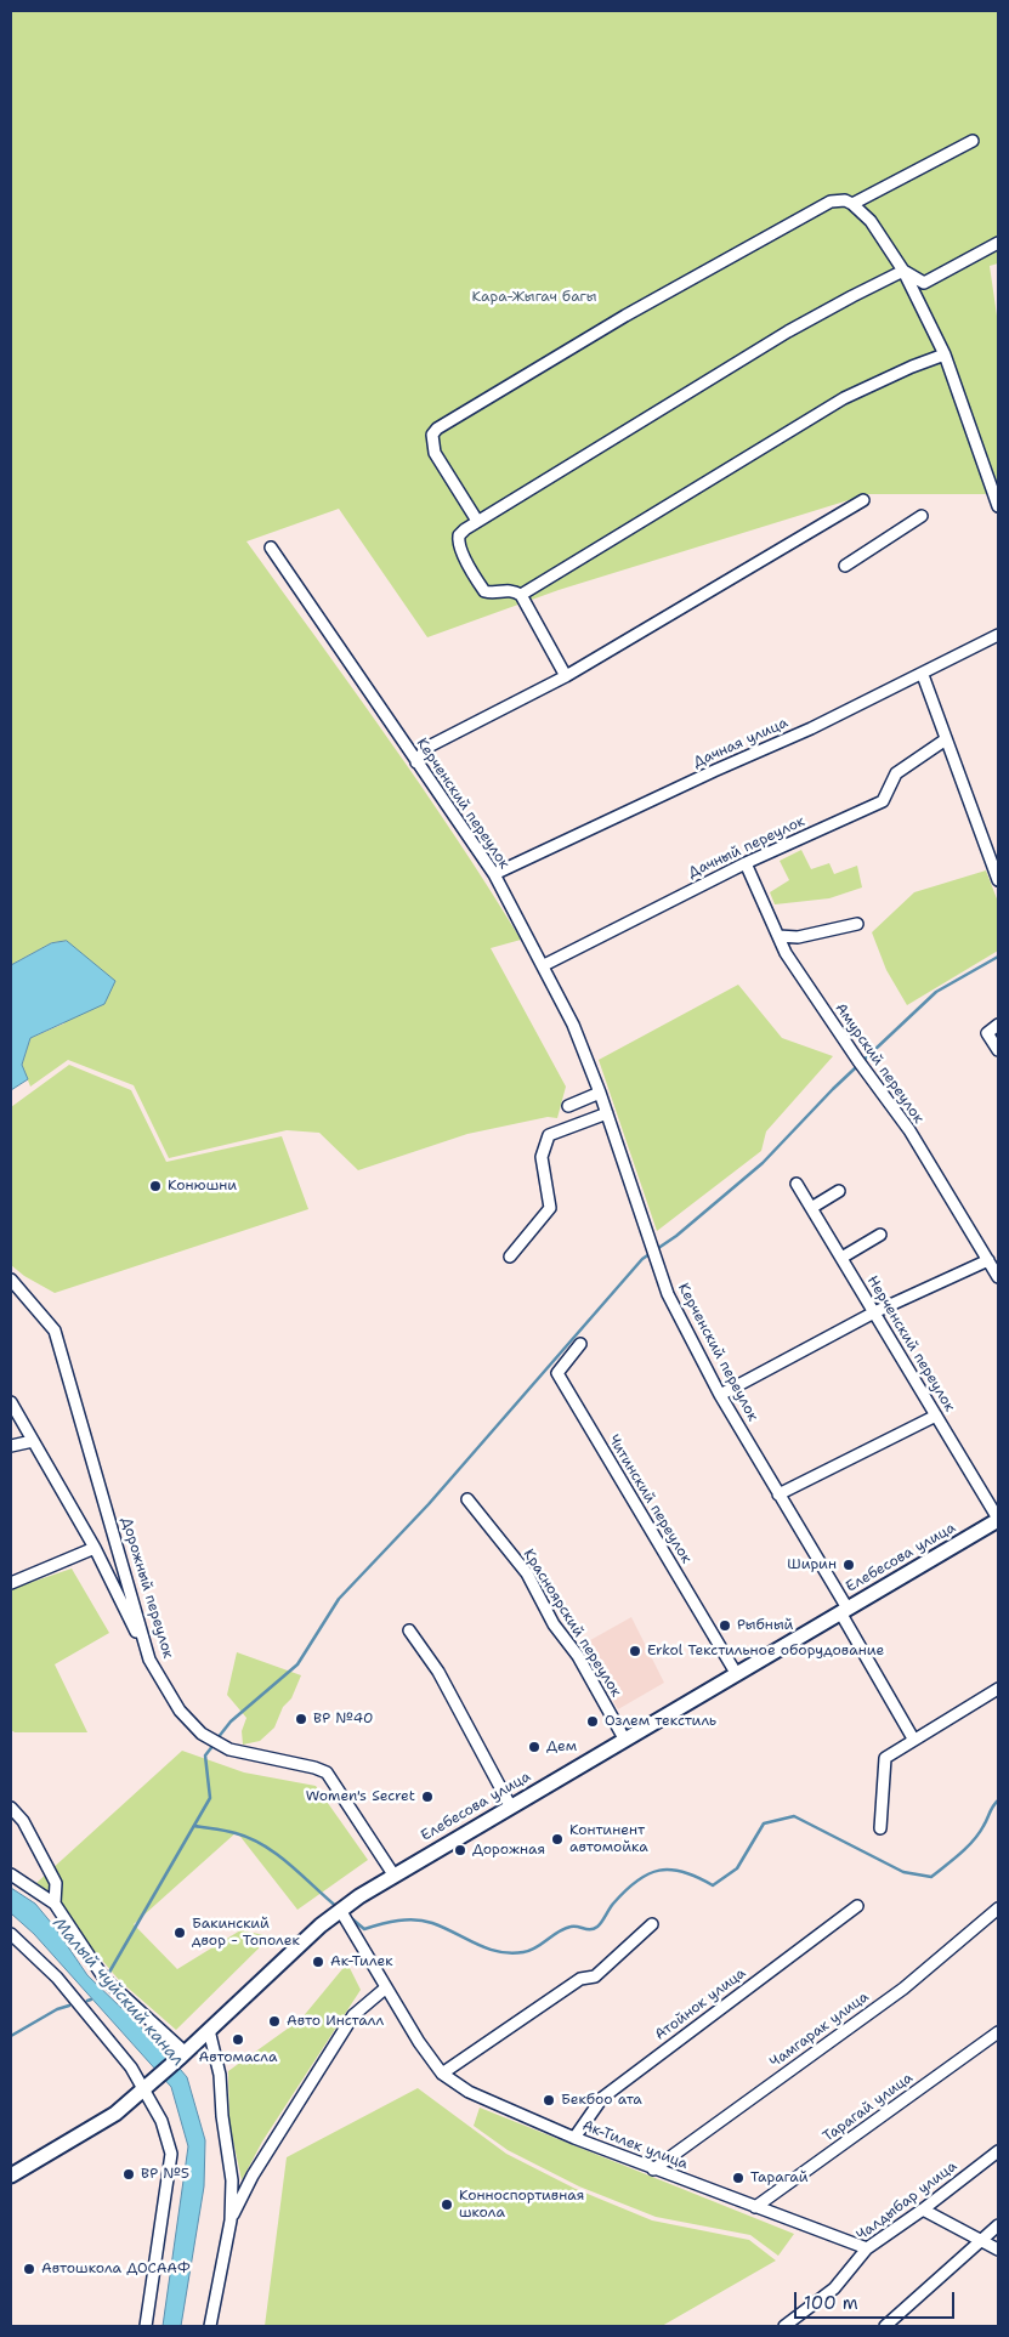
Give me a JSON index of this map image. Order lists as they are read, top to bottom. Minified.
{"streets":{"main road":["Елебесова улица"],"street":["Дачная улица","Керченский переулок","Дачный переулок","Амурский переулок","Нерченский переулок","Читинский переулок","Дорожный переулок","Красноярский переулок","Атойнок улица","Чамгарак улица","Тарагай улица","Ак-Тилек улица","Чалдыбар улица"]},"crossings":[["Дачная улица","Керченский переулок"],["Керченский переулок","Дачный переулок"],["Керченский переулок","Елебесова улица"],["Дачный переулок","Амурский переулок"],["Нерченский переулок","Елебесова улица"],["Читинский переулок","Елебесова улица"],["Елебесова улица","Дорожный переулок"],["Елебесова улица","Красноярский переулок"],["Елебесова улица","Ак-Тилек улица"],["Атойнок улица","Ак-Тилек улица"],["Чамгарак улица","Ак-Тилек улица"],["Тарагай улица","Ак-Тилек улица"],["Ак-Тилек улица","Чалдыбар улица"]],"water":["Малый чуйский канал"],"parks":["Кара-Жыгач багы"],"places":["Конюшни","Ширин","Рыбный","Erkol Текстильное оборудование","BP №40","Озлем текстиль","Дем","Women's Secret","Континент автомойка","Дорожная","Бакинский двор - Тополек","Ак-Тилек","Авто Инсталл","Автомасла","Бекбоо ата","BP №5","Тарагай","Конноспортивная школа","Автошкола ДОСААФ"],"scale_bar":"100 m"}
